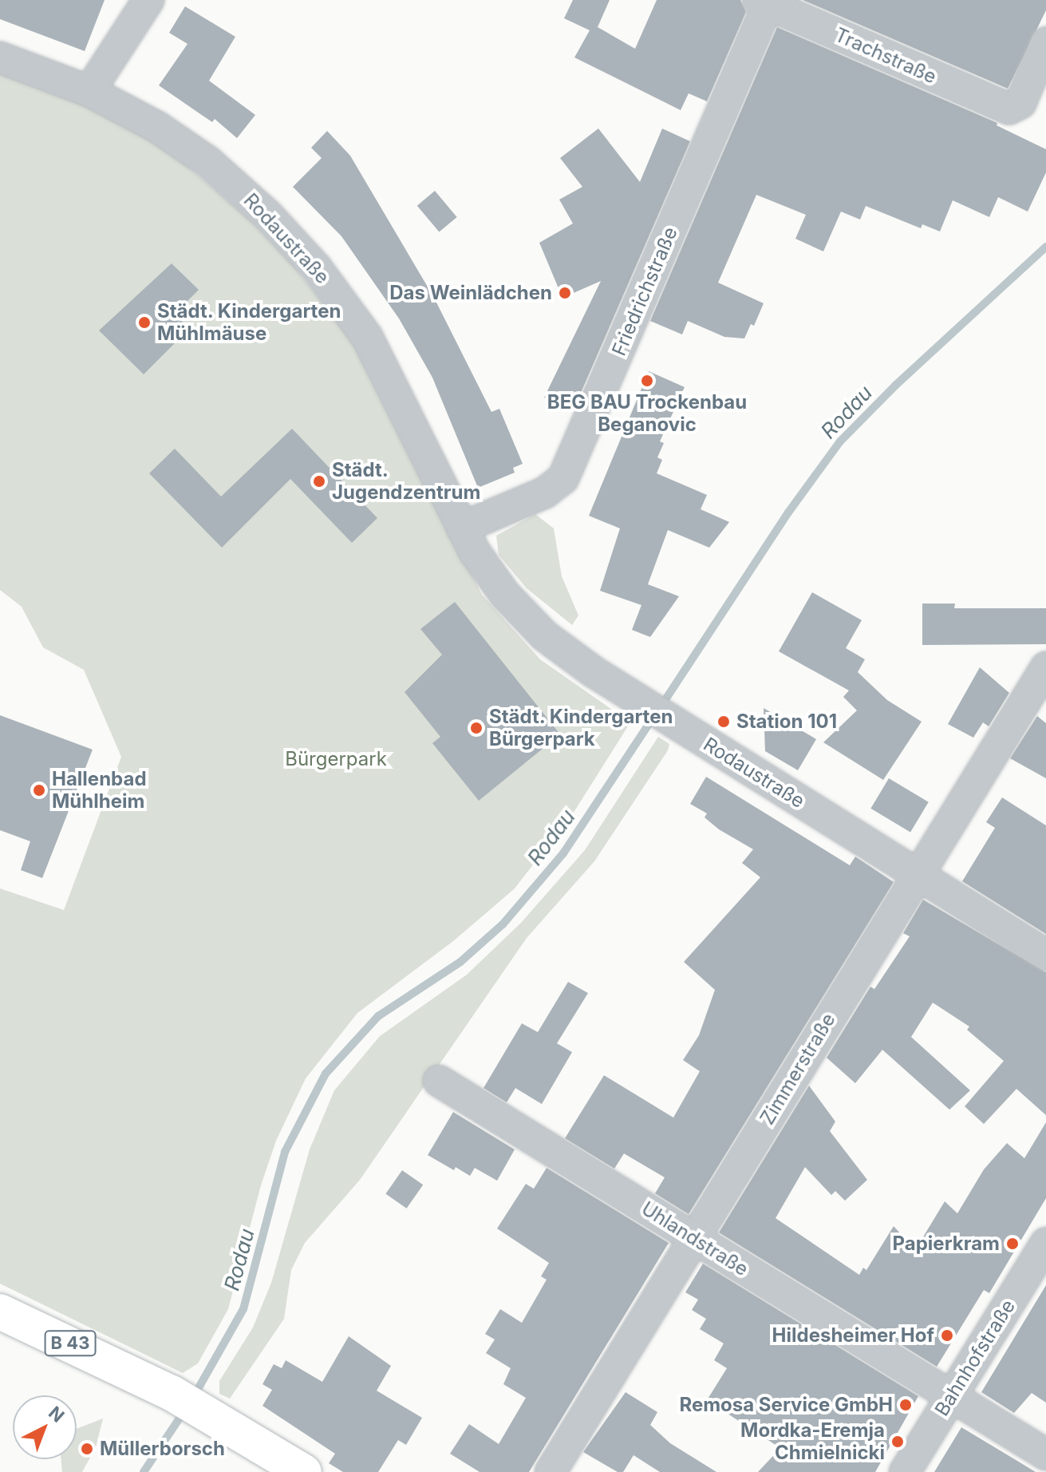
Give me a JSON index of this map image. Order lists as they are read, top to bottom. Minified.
{"streets":{"main road":["B 43"],"street":["Trachstraße","Rodaustraße","Friedrichstraße","Zimmerstraße","Uhlandstraße","Bahnhofstraße"]},"crossings":[["Trachstraße","Friedrichstraße"],["Rodaustraße","Friedrichstraße"],["Rodaustraße","Zimmerstraße"],["Zimmerstraße","Uhlandstraße"],["Uhlandstraße","Bahnhofstraße"]],"water":["Rodau"],"parks":["Bürgerpark"],"places":["Das Weinlädchen","Städt. Kindergarten Mühlmäuse","BEG BAU Trockenbau Beganovic","Städt. Jugendzentrum","Station 101","Städt. Kindergarten Bürgerpark","Hallenbad Mühlheim","Papierkram","Hildesheimer Hof","Remosa Service GmbH","Mordka-Eremja Chmielnicki","Müllerborsch"],"north":"top right"}
